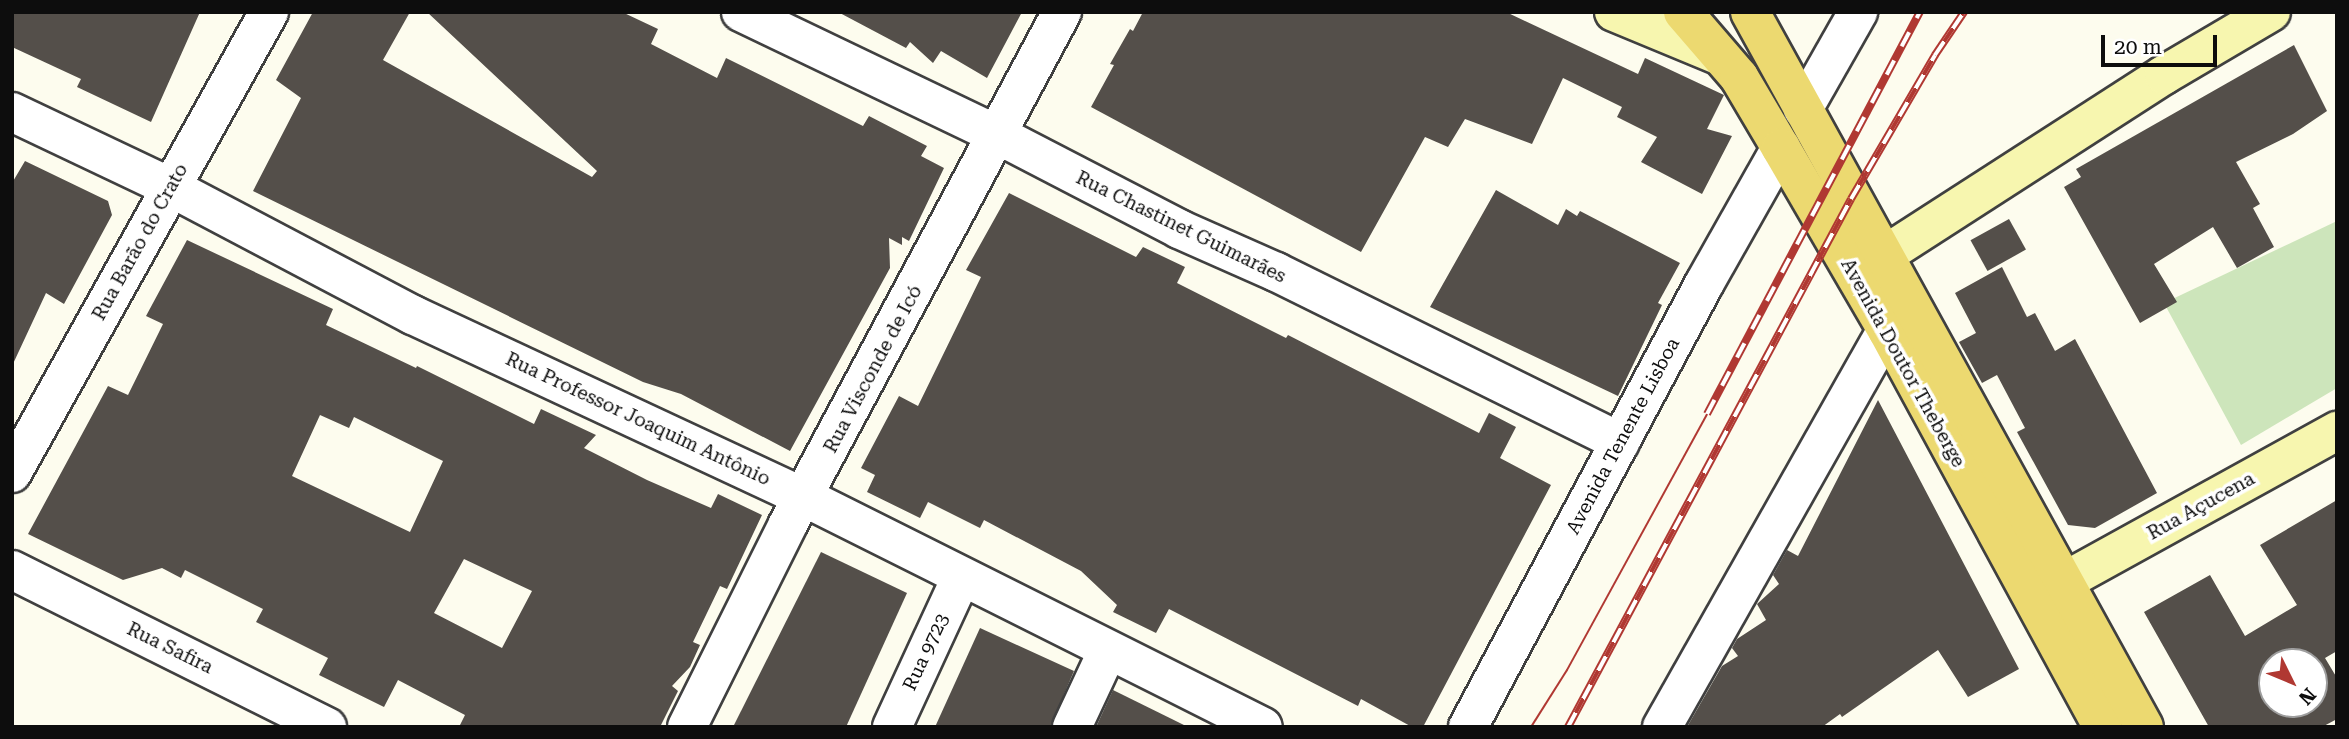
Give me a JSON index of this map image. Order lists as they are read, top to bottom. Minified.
{"streets":{"main road":["Avenida Doutor Theberge"],"street":["Rua Chastinet Guimarães","Rua Barão do Crato","Rua Visconde de Icó","Rua Professor Joaquim Antônio","Avenida Tenente Lisboa","Rua Açucena","Rua Safira","Rua 9723"]},"crossings":[["Rua Chastinet Guimarães","Rua Visconde de Icó"],["Rua Chastinet Guimarães","Avenida Tenente Lisboa"],["Rua Barão do Crato","Rua Professor Joaquim Antônio"],["Avenida Doutor Theberge","Avenida Tenente Lisboa"],["Avenida Doutor Theberge","Rua Açucena"],["Rua Visconde de Icó","Rua Professor Joaquim Antônio"],["Rua Professor Joaquim Antônio","Rua 9723"]],"scale_bar":"20 m","north":"bottom right"}
